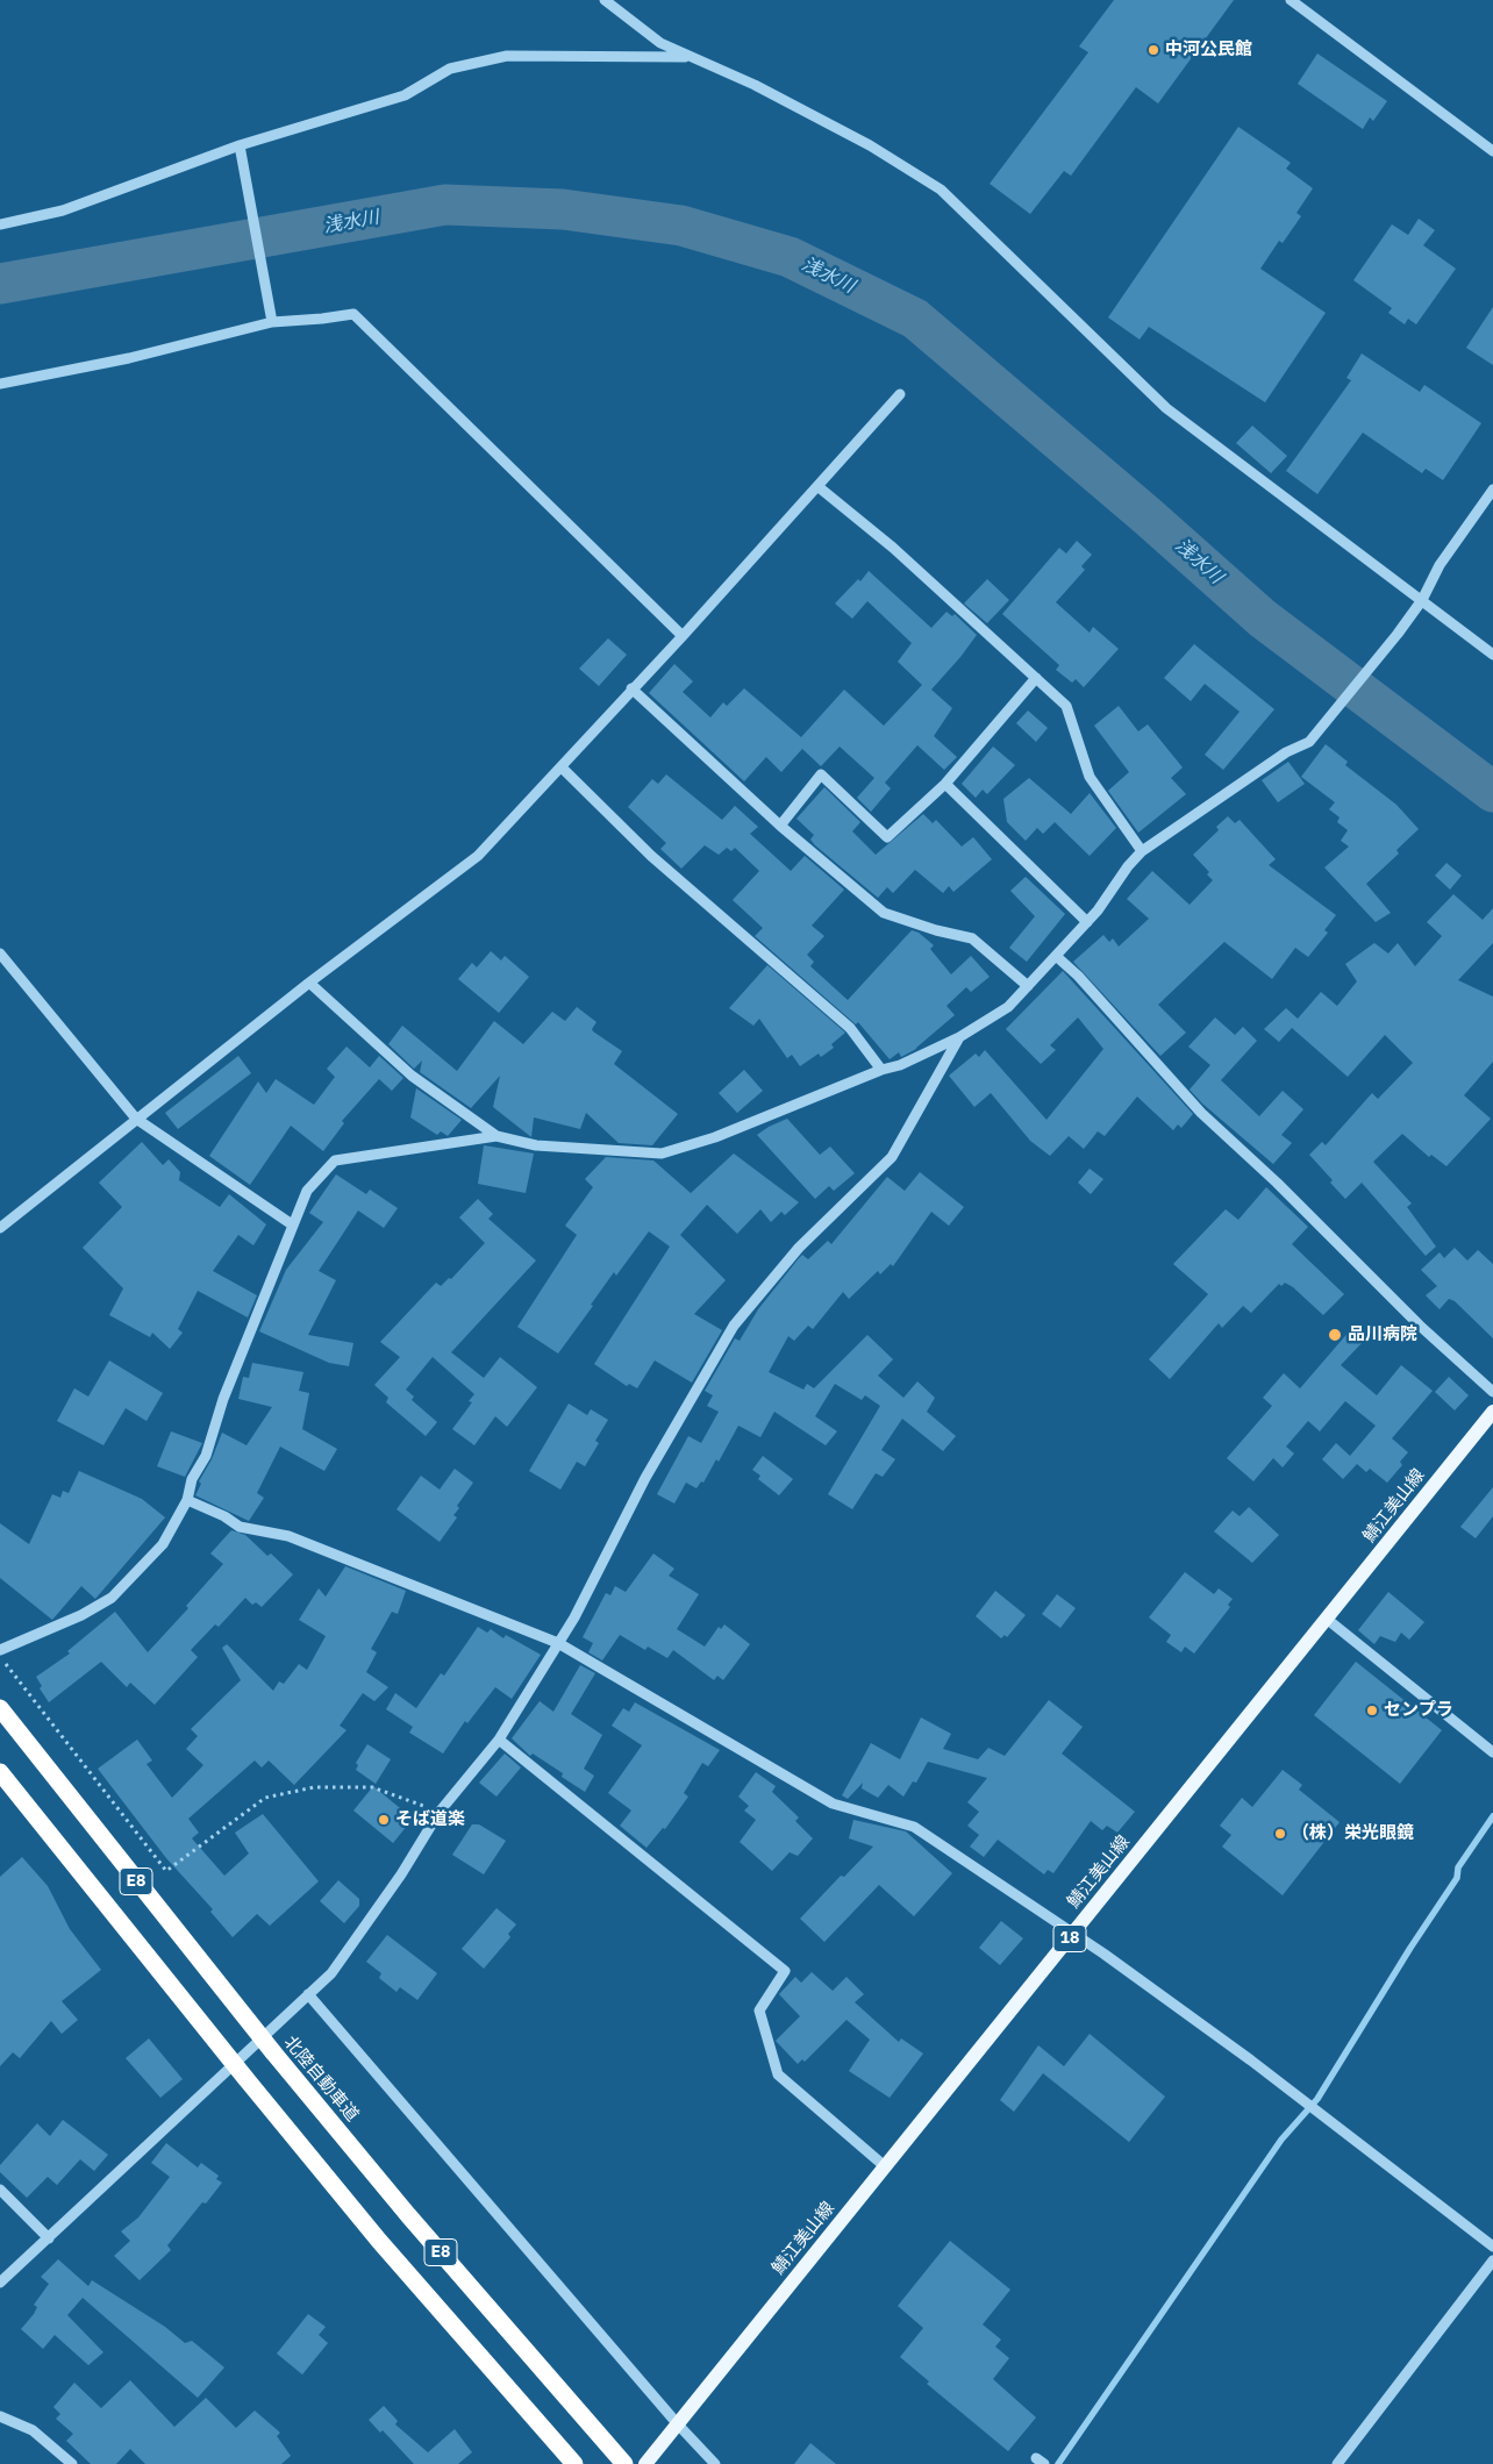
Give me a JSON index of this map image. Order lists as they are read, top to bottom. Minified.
{"streets":{"highway":["E8","北陸自動車道"],"main road":["鯖江美山線","18"]},"water":["浅水川"],"places":["中河公民館","品川病院","センプラ","そば道楽","（株）栄光眼鏡"]}
